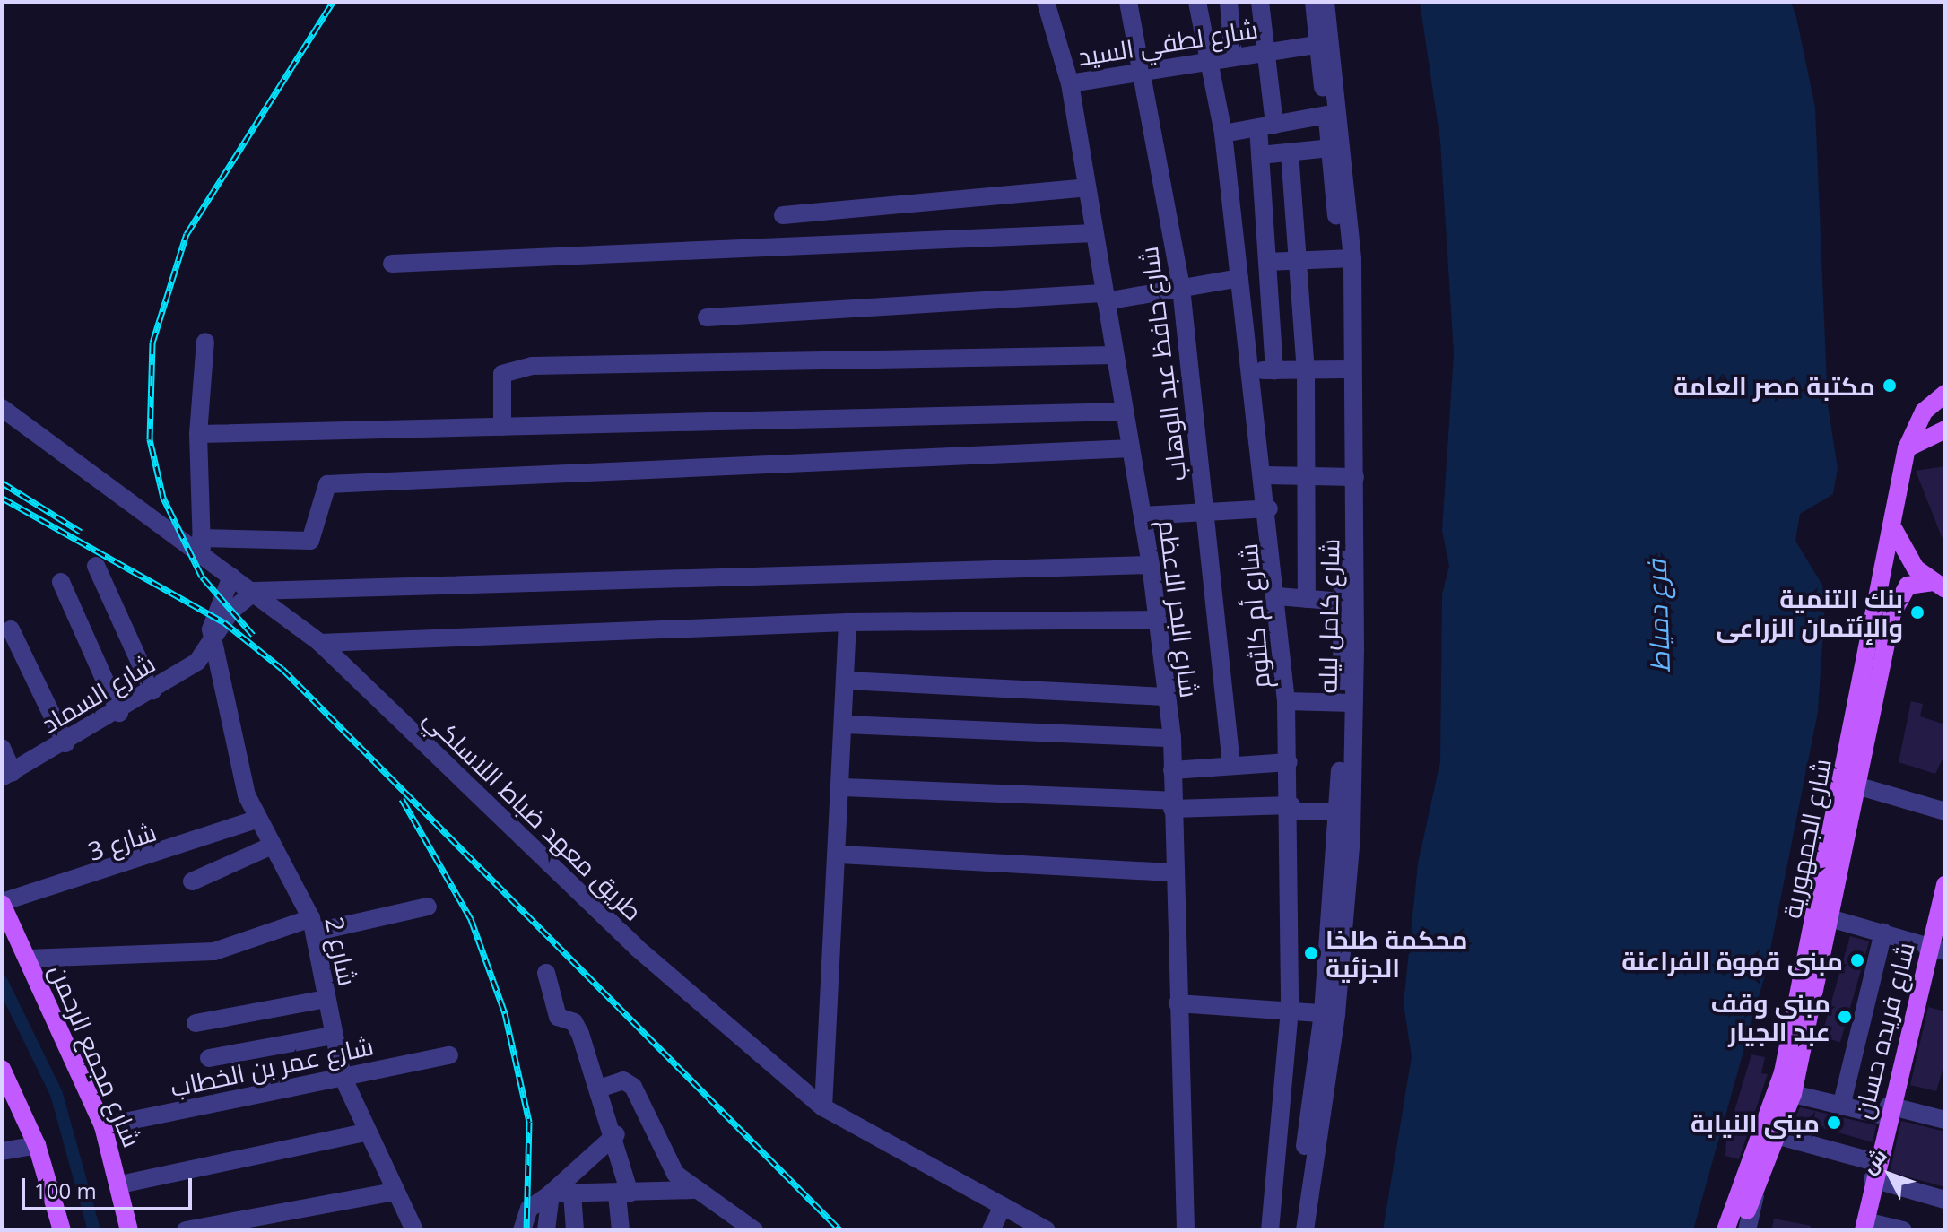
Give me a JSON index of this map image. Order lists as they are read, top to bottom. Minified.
{"streets":{"main road":["شارع الجمهورية","شارع فريده حسان","شارع مجمع الرحمن"],"street":["شارع لطفي السيد","شارع حافظ عبد الوهاب","شارع البحر الاعظم","شارع أم كلثوم","شارع كامل ليله","شارع السماد","طريق معهد ضباط اللاسلكي","شارع 3","شارع 2","شارع عمر بن الخطاب"]},"crossings":[["شارع لطفي السيد","شارع حافظ عبد الوهاب"],["شارع لطفي السيد","شارع البحر الاعظم"],["شارع لطفي السيد","شارع أم كلثوم"],["شارع لطفي السيد","شارع كامل ليله"],["شارع السماد","طريق معهد ضباط اللاسلكي"],["شارع السماد","شارع 2"],["شارع 3","شارع 2"],["شارع 3","شارع مجمع الرحمن"],["شارع 2","شارع عمر بن الخطاب"],["شارع مجمع الرحمن","شارع عمر بن الخطاب"]],"water":["فرع دمياط"],"places":["مكتبة مصر العامة","بنك التنمية والإئتمان الزراعى","محكمة طلخا الجزئية","مبنى قهوة الفراعنة","مبنى وقف عبد الجيار","مبنى النيابة"],"scale_bar":"100 m","north":"top left"}
